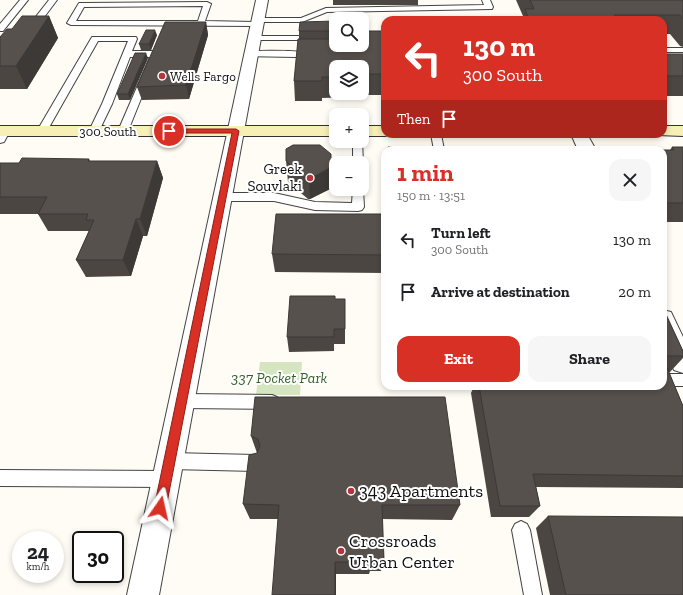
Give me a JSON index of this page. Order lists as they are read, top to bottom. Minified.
{"streets":{"street":["300 South"]},"parks":["337 Pocket Park"],"places":["Wells Fargo","Greek Souvlaki","343 Apartments","Crossroads Urban Center"],"page":{"map_buttons":["+","−"],"turn":["130 m","300 South"],"then":"Then","heading":["1 min","150 m · 13:51"],"list":[{"name":"Turn left","note":"300 South","value":"130 m"},{"name":"Arrive at destination","value":"20 m"}],"buttons":["Exit","Share"],"speed":"24 km/h","limit":"30"}}
